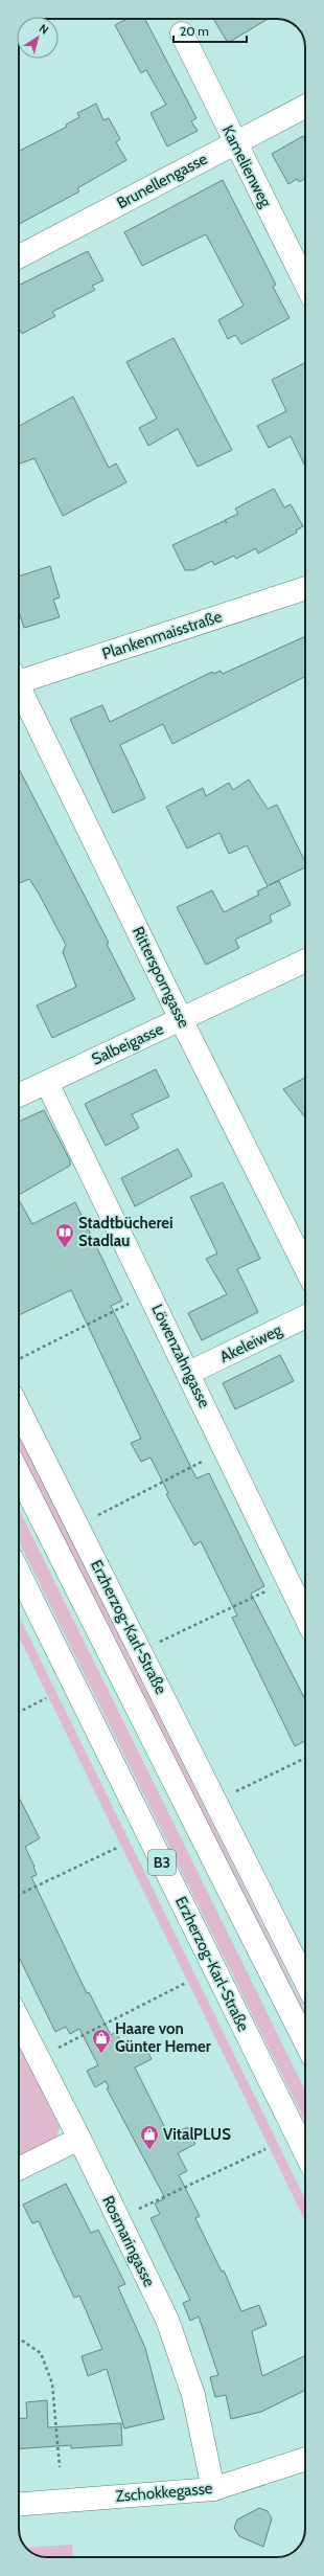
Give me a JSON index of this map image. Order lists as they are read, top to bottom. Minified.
{"streets":{"street":["Kamelienweg","Brunellengasse","Plankenmaisstraße","Rittersporngasse","Salbeigasse","Akeleiweg","Löwenzahngasse","Erzherzog-Karl-Straße","B3","Rosmaringasse","Zschokkegasse"]},"crossings":[["Kamelienweg","Brunellengasse"],["Rittersporngasse","Salbeigasse"],["Salbeigasse","Löwenzahngasse"],["Akeleiweg","Löwenzahngasse"],["Rosmaringasse","Zschokkegasse"]],"places":{"library":["Stadtbücherei Stadlau"],"shop":["Haare von Günter Hemer","VitalPLUS"]},"scale_bar":"20 m","north":"top right"}
